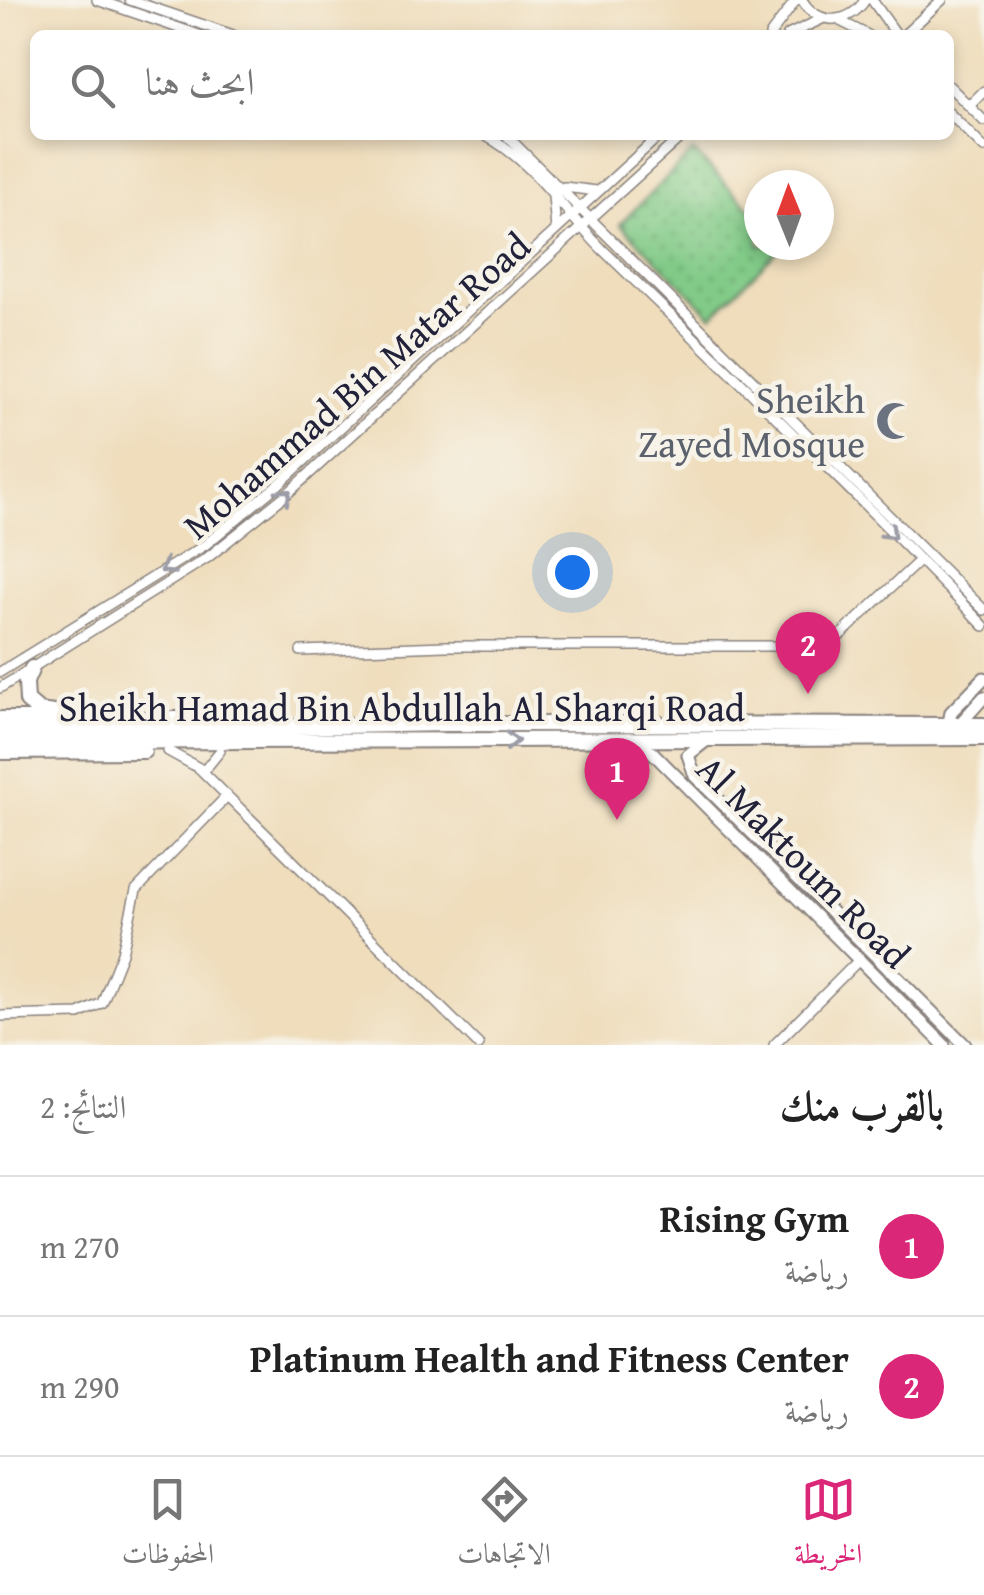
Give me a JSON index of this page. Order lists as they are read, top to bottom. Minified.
{"streets":{"highway":["Sheikh Hamad Bin Abdullah Al Sharqi Road"],"main road":["Al Maktoum Road"],"street":["Mohammad Bin Matar Road"]},"crossings":[["Sheikh Hamad Bin Abdullah Al Sharqi Road","Al Maktoum Road"]],"places":{"mosque":["Sheikh Zayed Mosque"]},"north":"top","page":{"search":"ابحث هنا","pins":["2","1"],"heading":["بالقرب منك","النتائج: 2"],"list":[{"mark":"1","name":"Rising Gym","note":"رياضة","value":"270 m"},{"mark":"2","name":"Platinum Health and Fitness Center","note":"رياضة","value":"290 m"}],"nav":["الخريطة","الاتجاهات","المحفوظات"]}}
